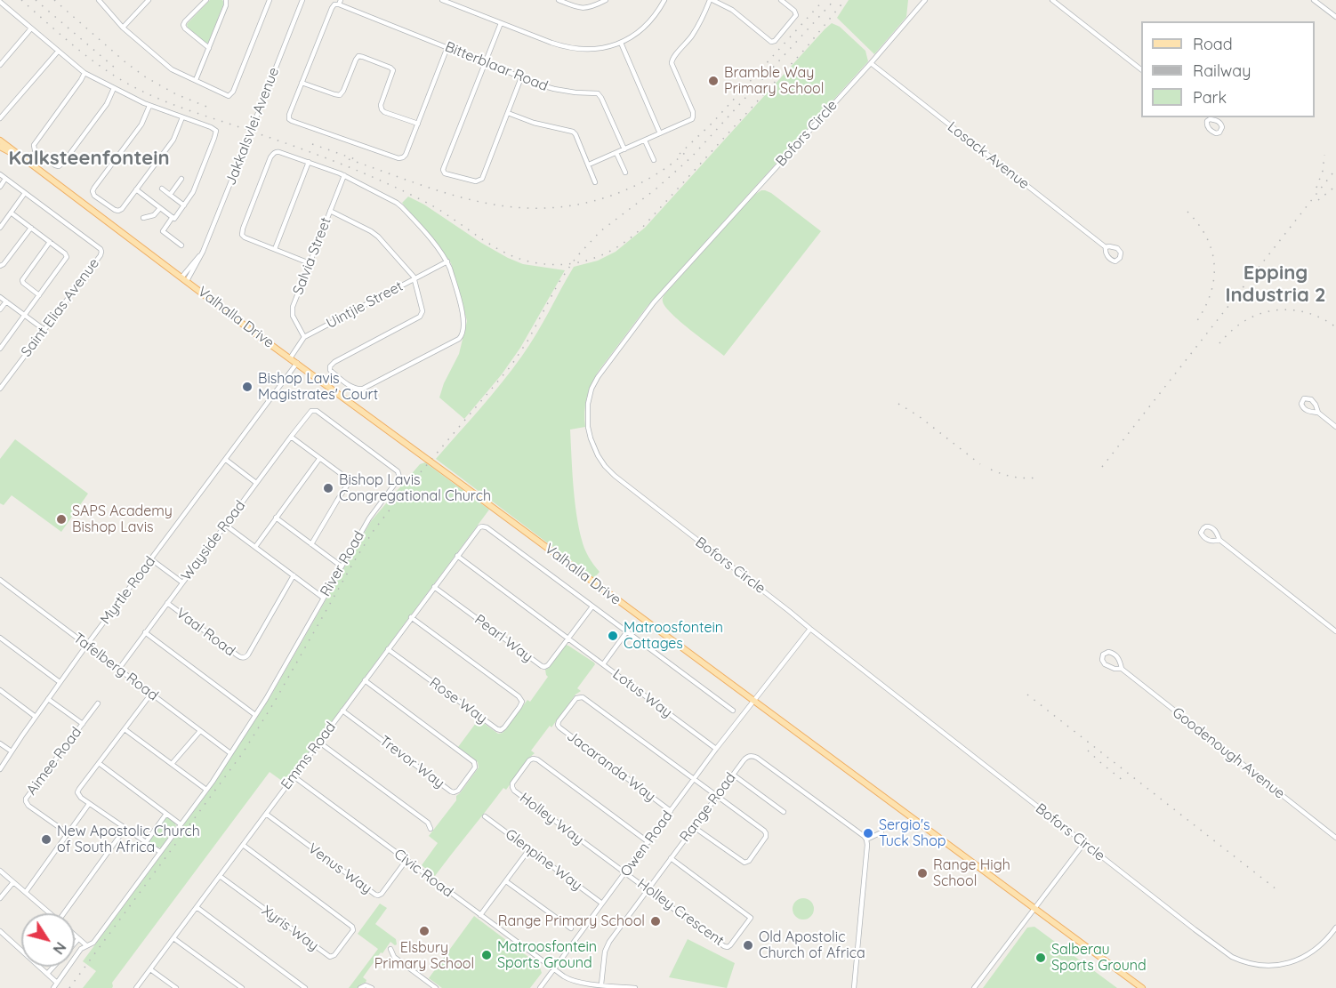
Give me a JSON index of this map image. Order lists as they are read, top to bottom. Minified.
{"streets":{"main road":["Valhalla Drive"],"street":["Bitterblaar Road","Jakkalsvlei Avenue","Bofors Circle","Losack Avenue","Salvia Street","Uintjie Street","Saint Elias Avenue","Wayside Road","River Road","Myrtle Road","Vaal Road","Pearl Way","Tafelberg Road","Lotus Way","Rose Way","Goodenough Avenue","Emms Road","Aimee Road","Trevor Way","Jacaranda Way","Range Road","Holley Way","Owen Road","Glenpine Way","Venus Way","Civic Road","Holley Crescent","Xyris Way"]},"crossings":[["Jakkalsvlei Avenue","Valhalla Drive"],["Bofors Circle","Losack Avenue"],["Bofors Circle","Owen Road"],["Salvia Street","Uintjie Street"],["Uintjie Street","Valhalla Drive"],["Valhalla Drive","Myrtle Road"],["Valhalla Drive","Owen Road"],["Wayside Road","River Road"],["Wayside Road","Vaal Road"],["Wayside Road","Tafelberg Road"],["River Road","Tafelberg Road"],["Myrtle Road","Tafelberg Road"],["Pearl Way","Lotus Way"],["Pearl Way","Emms Road"],["Lotus Way","Emms Road"],["Lotus Way","Owen Road"],["Rose Way","Emms Road"],["Emms Road","Trevor Way"],["Emms Road","Venus Way"],["Emms Road","Civic Road"],["Emms Road","Xyris Way"],["Jacaranda Way","Owen Road"],["Range Road","Civic Road"],["Range Road","Holley Crescent"],["Holley Way","Owen Road"],["Holley Way","Holley Crescent"],["Owen Road","Glenpine Way"],["Owen Road","Civic Road"],["Owen Road","Holley Crescent"],["Venus Way","Civic Road"]],"districts":["Kalksteenfontein","Epping Industria 2"],"places":["Bramble Way Primary School","Bishop Lavis Magistrates' Court","Bishop Lavis Congregational Church","SAPS Academy Bishop Lavis","Matroosfontein Cottages","Sergio's Tuck Shop","New Apostolic Church of South Africa","Range High School","Range Primary School","Elsbury Primary School","Old Apostolic Church of Africa","Matroosfontein Sports Ground","Salberau Sports Ground"],"legend":["Road","Railway","Park"],"north":"bottom right"}
